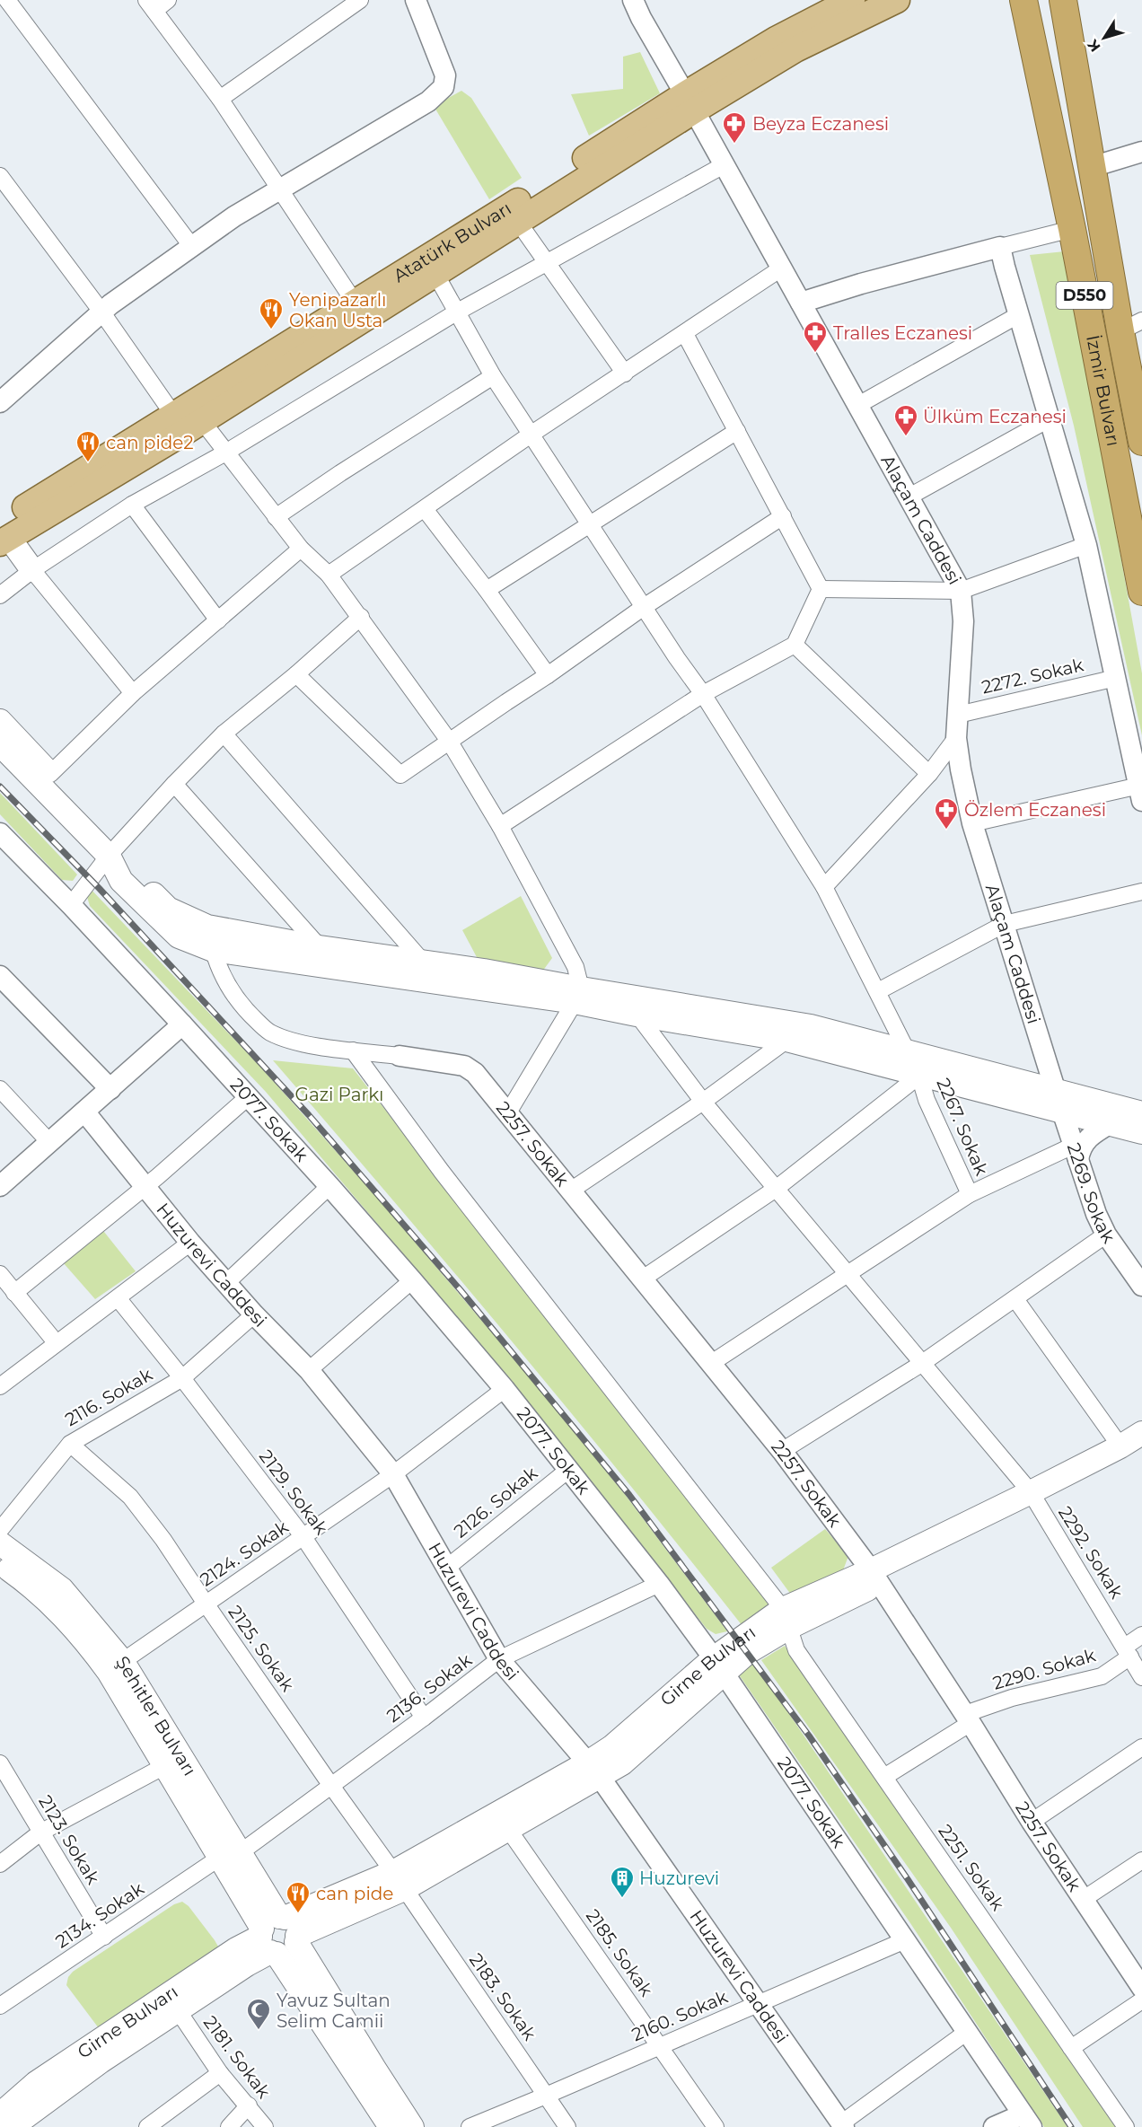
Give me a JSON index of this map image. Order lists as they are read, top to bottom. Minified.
{"streets":{"highway":["D550","İzmir Bulvarı"],"main road":["Atatürk Bulvarı","Girne Bulvarı","Şehitler Bulvarı"],"street":["Alaçam Caddesi","2272. Sokak","2077. Sokak","2267. Sokak","2257. Sokak","2269. Sokak","Huzurevi Caddesi","2116. Sokak","2129. Sokak","2126. Sokak","2292. Sokak","2124. Sokak","2125. Sokak","2290. Sokak","2136. Sokak","2123. Sokak","2251. Sokak","2134. Sokak","2185. Sokak","2183. Sokak","2160. Sokak","2181. Sokak"]},"crossings":[["Atatürk Bulvarı","Alaçam Caddesi"],["Atatürk Bulvarı","2267. Sokak"],["Alaçam Caddesi","2272. Sokak"],["Alaçam Caddesi","2269. Sokak"],["2077. Sokak","2126. Sokak"],["2077. Sokak","2124. Sokak"],["2077. Sokak","Girne Bulvarı"],["2077. Sokak","2136. Sokak"],["2077. Sokak","2160. Sokak"],["2257. Sokak","Girne Bulvarı"],["2257. Sokak","2290. Sokak"],["Huzurevi Caddesi","2116. Sokak"],["Huzurevi Caddesi","2126. Sokak"],["Huzurevi Caddesi","2124. Sokak"],["Huzurevi Caddesi","Girne Bulvarı"],["Huzurevi Caddesi","2136. Sokak"],["Huzurevi Caddesi","2160. Sokak"],["2116. Sokak","2129. Sokak"],["2116. Sokak","2125. Sokak"],["2129. Sokak","2124. Sokak"],["2129. Sokak","2136. Sokak"],["2292. Sokak","Girne Bulvarı"],["2292. Sokak","2290. Sokak"],["2124. Sokak","2125. Sokak"],["2124. Sokak","Şehitler Bulvarı"],["2125. Sokak","Girne Bulvarı"],["2125. Sokak","2136. Sokak"],["2125. Sokak","2183. Sokak"],["Girne Bulvarı","Şehitler Bulvarı"],["Girne Bulvarı","2251. Sokak"],["Girne Bulvarı","2185. Sokak"],["Girne Bulvarı","2183. Sokak"],["Girne Bulvarı","2181. Sokak"],["2290. Sokak","2251. Sokak"],["2136. Sokak","Şehitler Bulvarı"],["2136. Sokak","2134. Sokak"],["Şehitler Bulvarı","2134. Sokak"],["2123. Sokak","2134. Sokak"],["2185. Sokak","2160. Sokak"],["2183. Sokak","2160. Sokak"]],"parks":["Gazi Parkı"],"places":{"pharmacy":["Beyza Eczanesi","Tralles Eczanesi","Ülküm Eczanesi","Özlem Eczanesi"],"restaurant":["Yenipazarlı Okan Usta","can pide2","can pide"],"building":["Huzurevi"],"mosque":["Yavuz Sultan Selim Camii"]},"north":"bottom left"}
